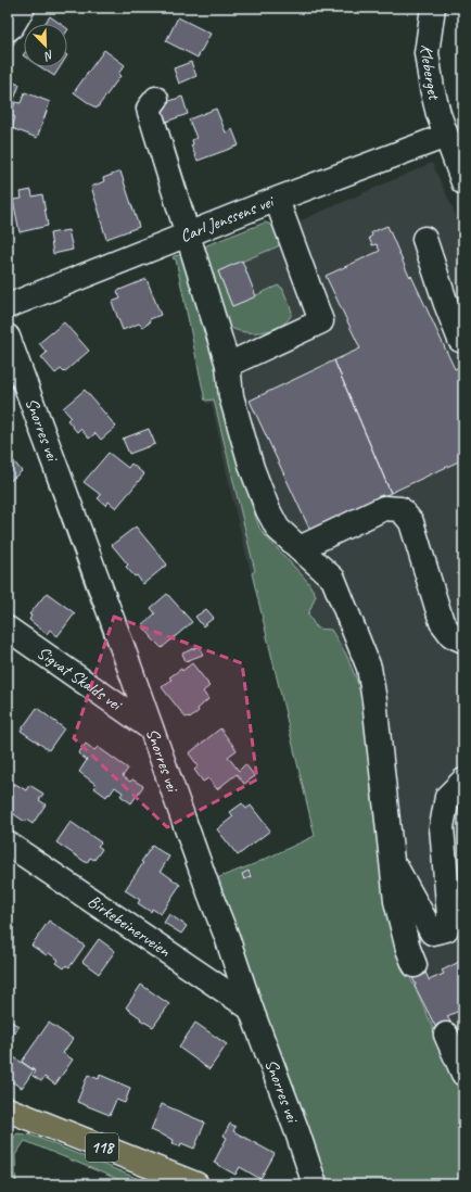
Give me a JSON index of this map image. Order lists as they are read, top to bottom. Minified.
{"streets":{"main road":["118"],"street":["Kleberget","Carl Jenssens vei","Snorres vei","Sigvat Skalds vei","Birkebeinerveien"]},"crossings":[["Kleberget","Carl Jenssens vei"],["Snorres vei","Sigvat Skalds vei"],["Snorres vei","Birkebeinerveien"]],"north":"bottom right"}
